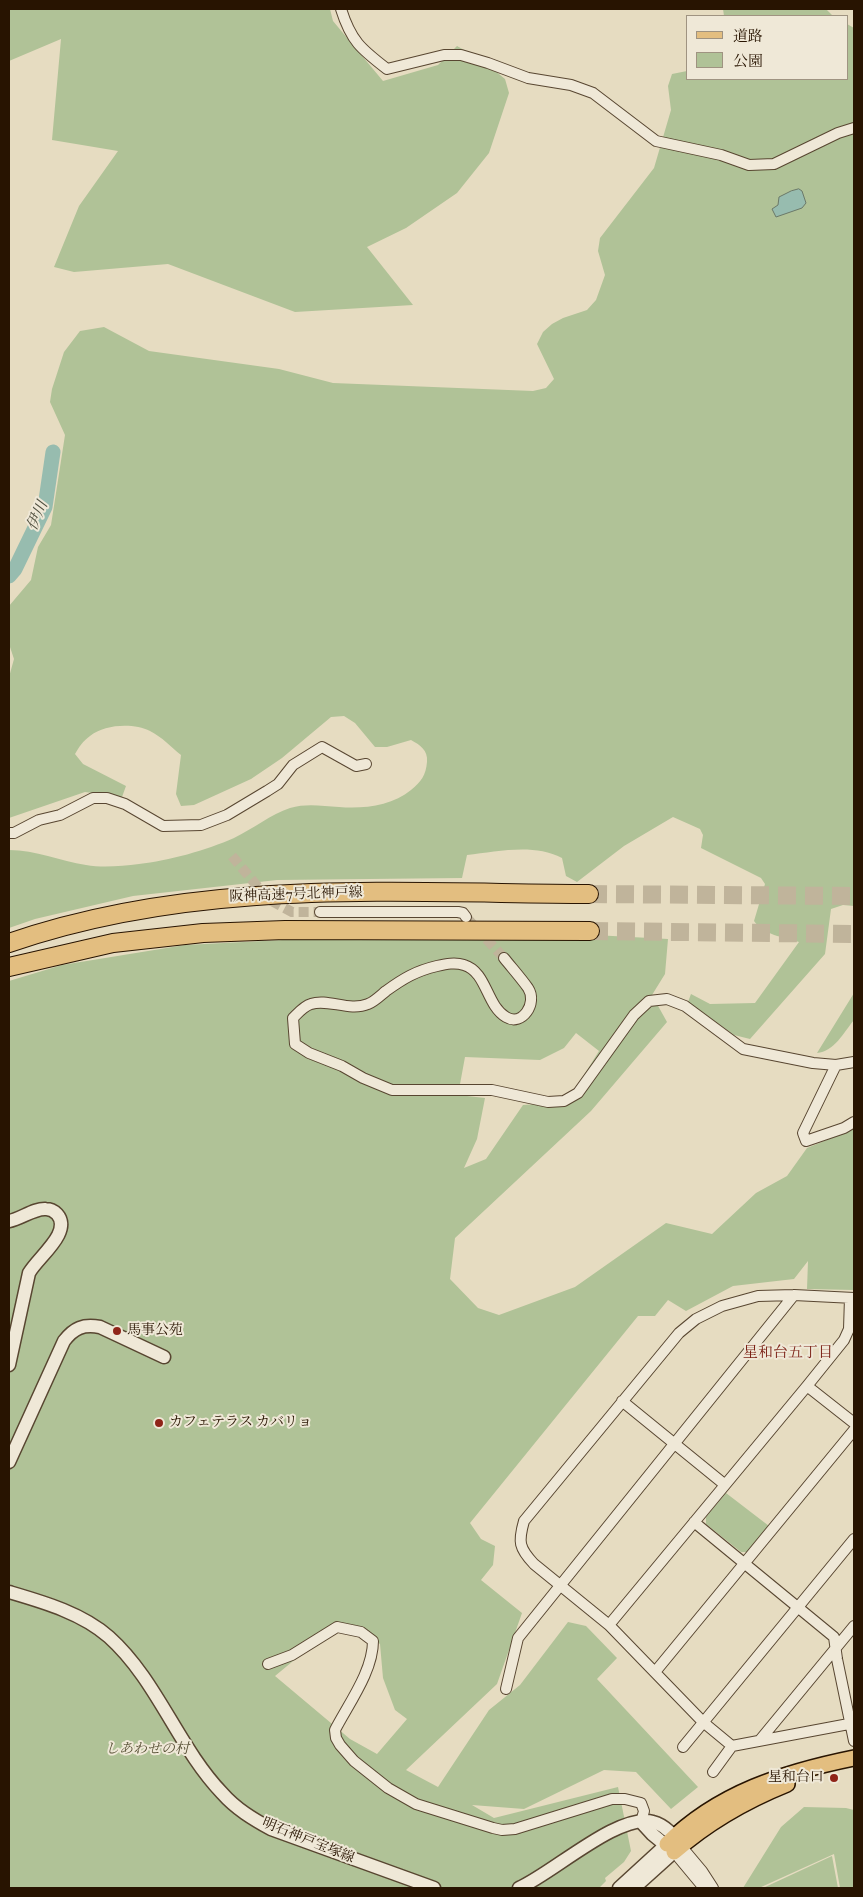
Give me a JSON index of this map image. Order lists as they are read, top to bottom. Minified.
{"streets":{"highway":["阪神高速7号北神戸線"],"street":["明石神戸宝塚線"]},"districts":["星和台五丁目"],"water":["伊川"],"parks":["しあわせの村"],"places":["馬事公苑","カフェテラス カバリョ","星和台口"],"legend":["道路","公園"]}
